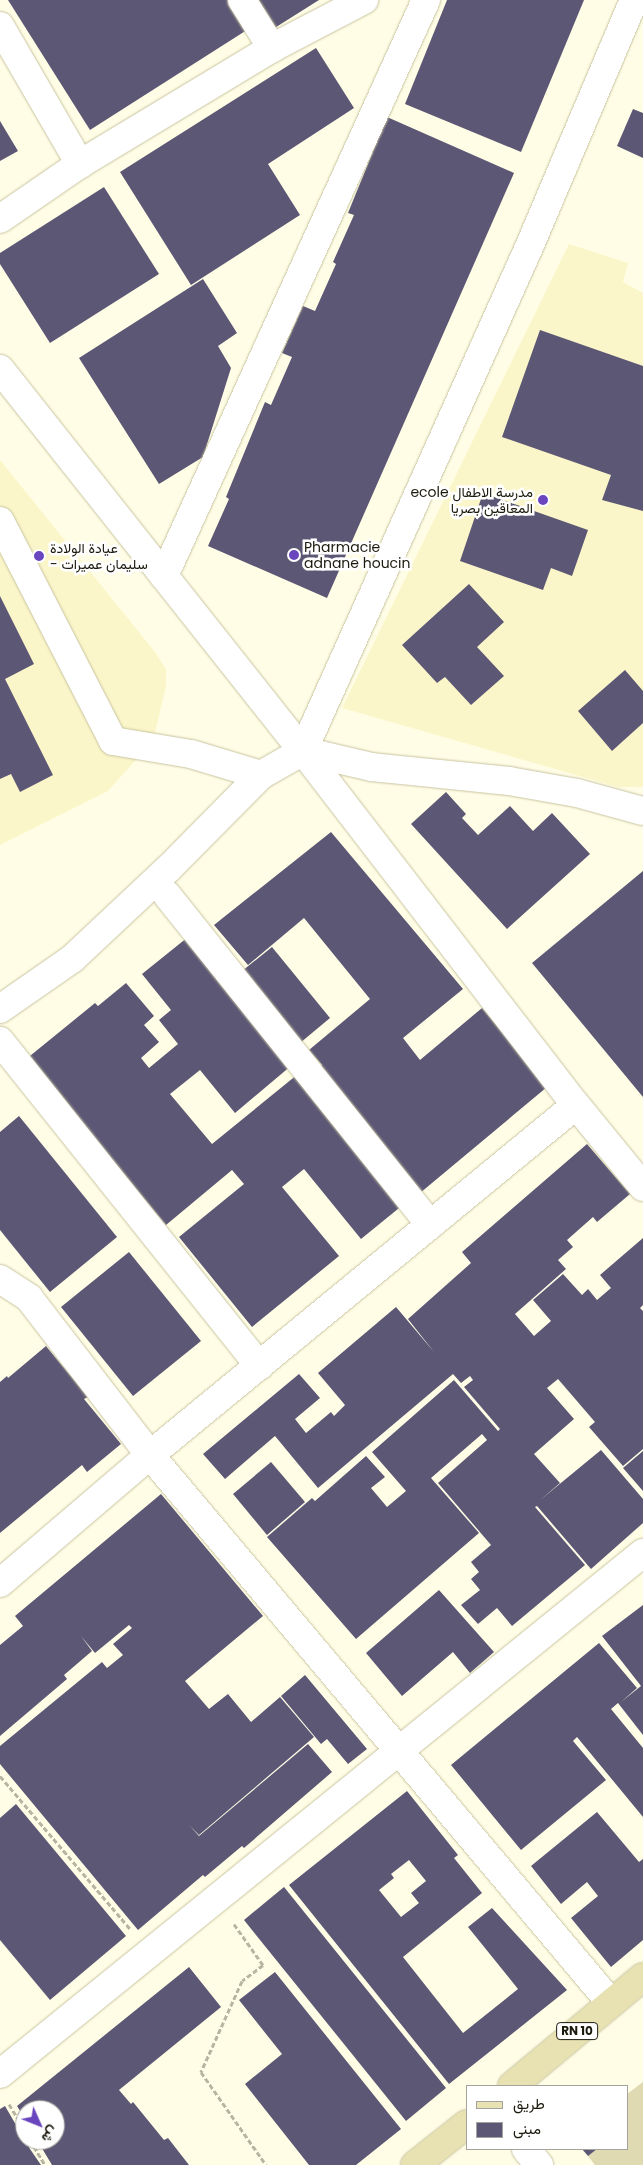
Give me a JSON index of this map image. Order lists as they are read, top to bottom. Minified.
{"streets":{"main road":["RN 10"]},"places":["ecole مدرسة الاطفال المعاقين بصريا","Pharmacie adnane houcin","عيادة الولادة - سليمان عميرات"],"legend":["طريق","مبنى"],"north":"bottom right"}
